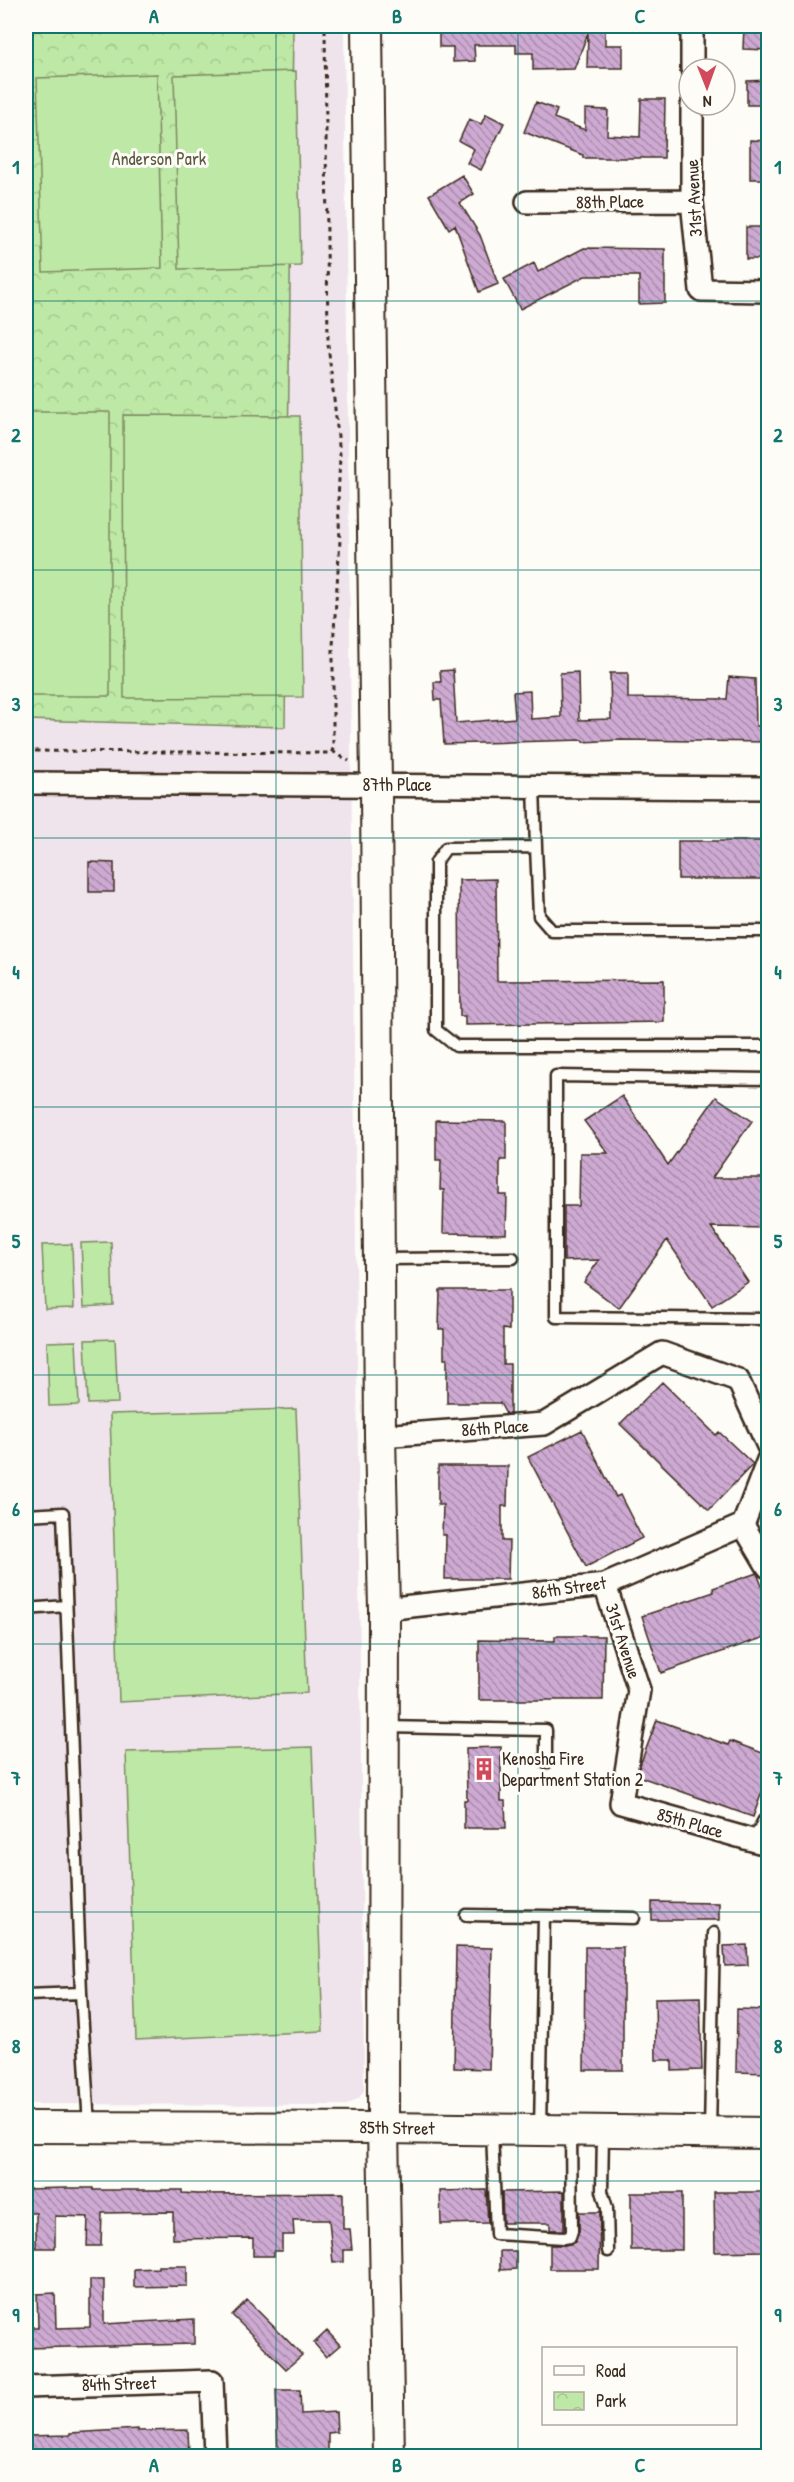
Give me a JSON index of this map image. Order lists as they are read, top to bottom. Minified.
{"streets":{"street":["31st Avenue","88th Place","87th Place","86th Place","86th Street","85th Place","85th Street","84th Street"]},"crossings":[["31st Avenue","88th Place"],["31st Avenue","86th Street"],["31st Avenue","85th Place"]],"parks":["Anderson Park"],"places":{"building":["Kenosha Fire Department Station 2"]},"legend":["Road","Park"],"north":"bottom","grid":{"columns":["A","B","C"],"rows":["1","2","3","4","5","6","7","8","9"]}}
